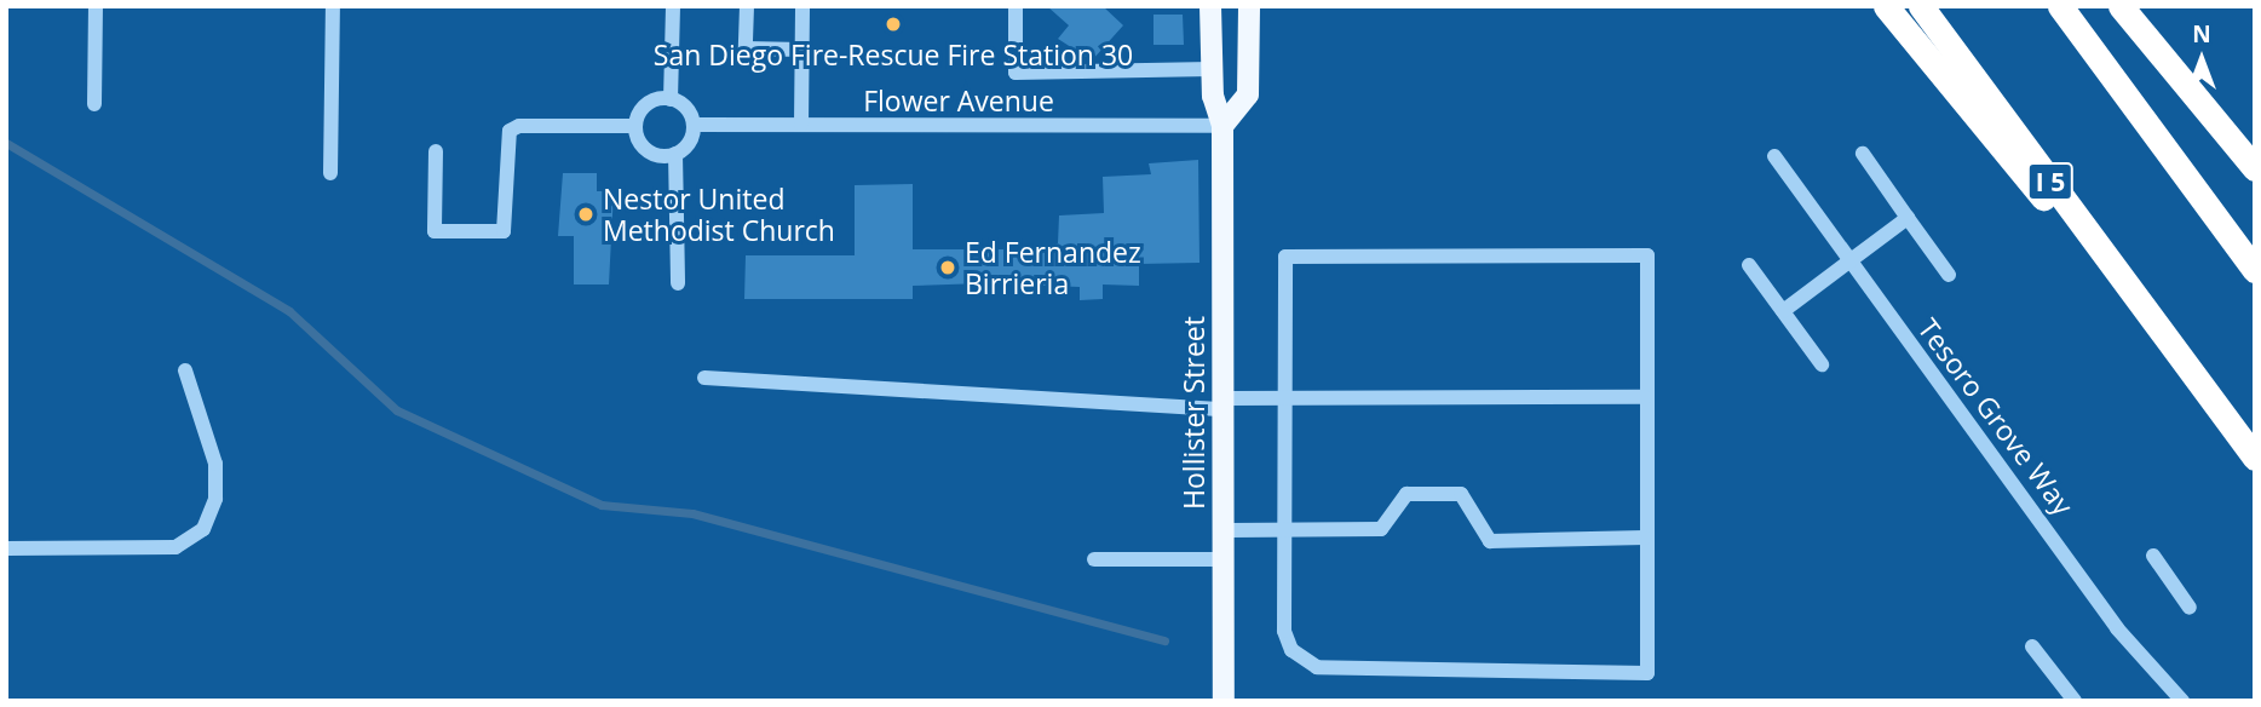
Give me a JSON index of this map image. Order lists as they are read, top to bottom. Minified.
{"streets":{"highway":["I 5"],"main road":["Hollister Street"],"street":["Flower Avenue","Tesoro Grove Way"]},"crossings":[["Flower Avenue","Hollister Street"]],"places":["San Diego Fire-Rescue Fire Station 30","Nestor United Methodist Church","Ed Fernandez Birrieria"],"north":"top"}
